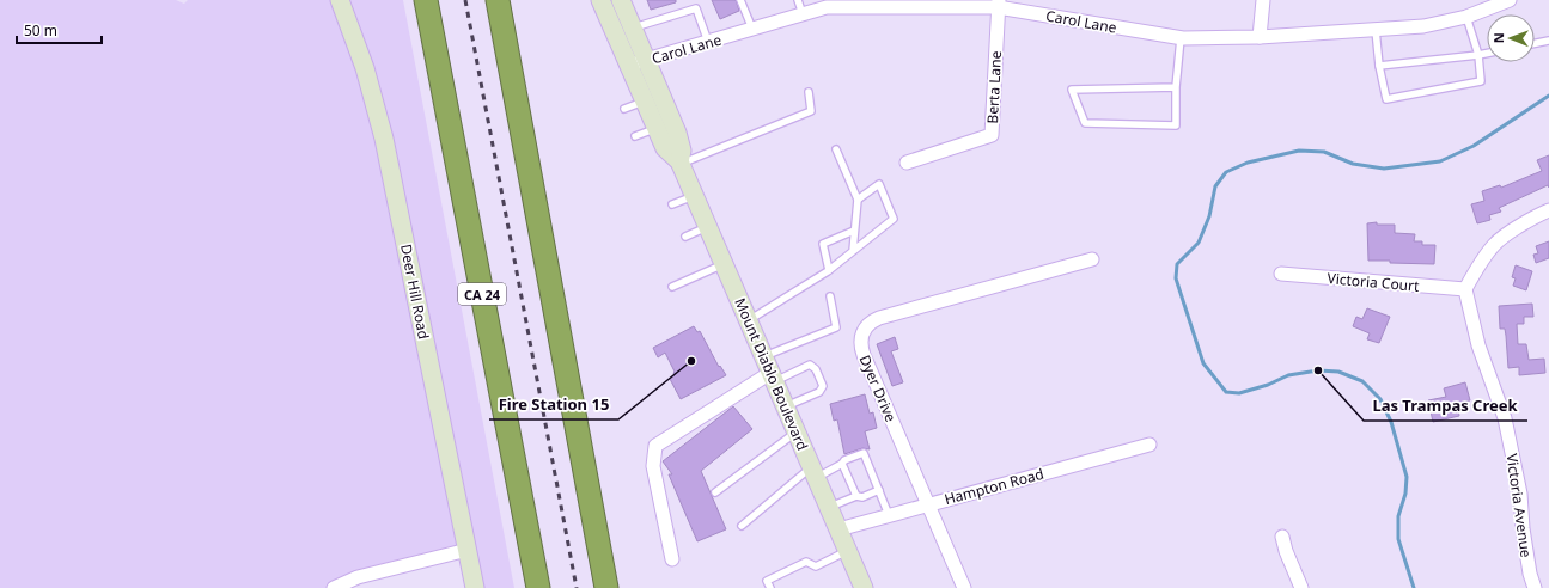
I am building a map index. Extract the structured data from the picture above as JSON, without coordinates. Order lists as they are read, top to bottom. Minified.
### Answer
{"streets":{"highway":["CA 24"],"main road":["Deer Hill Road","Mount Diablo Boulevard"],"street":["Carol Lane","Berta Lane","Victoria Court","Dyer Drive","Hampton Road","Victoria Avenue"]},"crossings":[["Carol Lane","Berta Lane"],["Carol Lane","Mount Diablo Boulevard"],["Victoria Court","Victoria Avenue"],["Mount Diablo Boulevard","Hampton Road"],["Dyer Drive","Hampton Road"]],"places":["Fire Station 15","Las Trampas Creek"],"scale_bar":"50 m","north":"left"}
